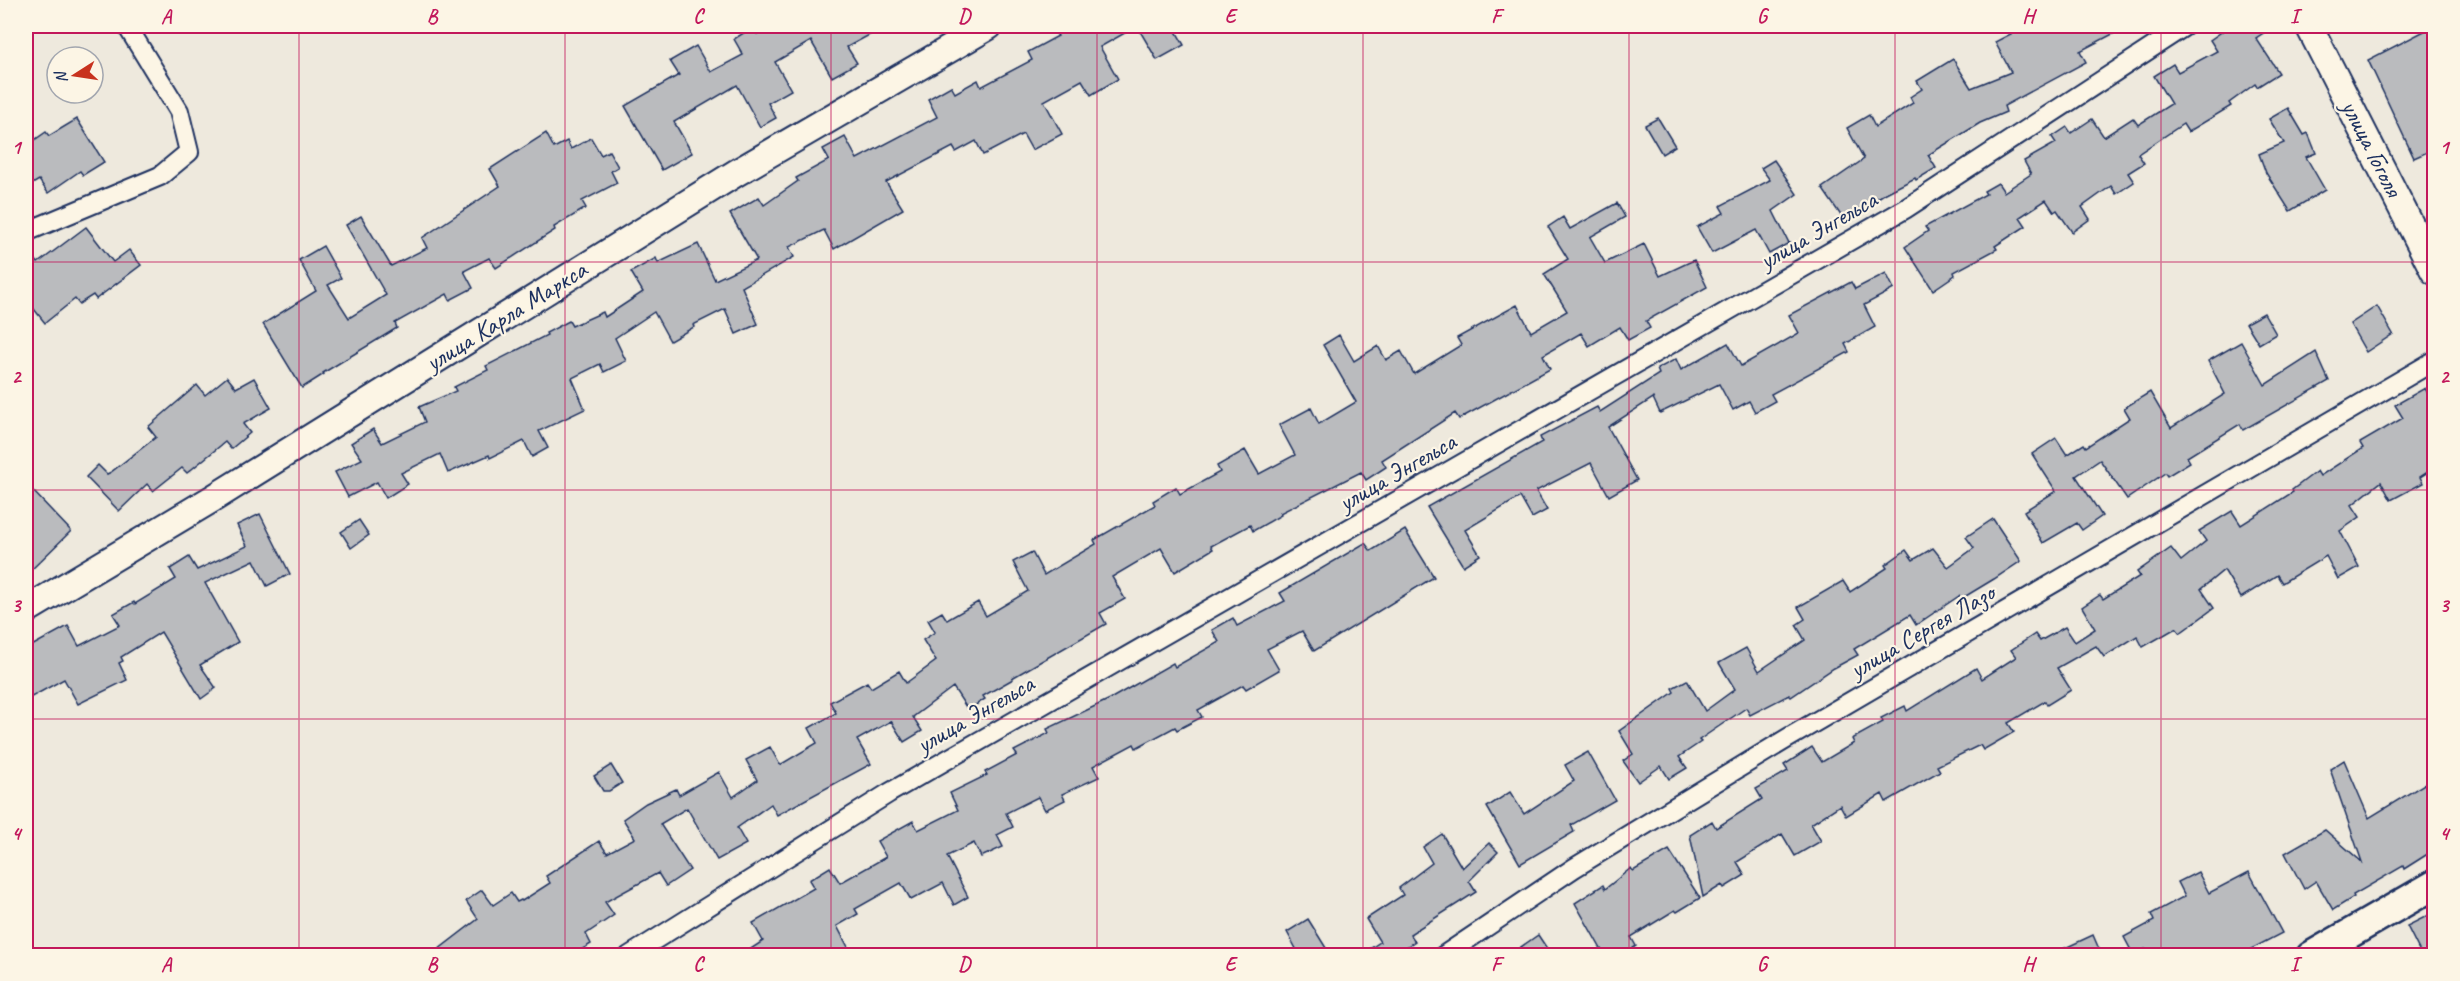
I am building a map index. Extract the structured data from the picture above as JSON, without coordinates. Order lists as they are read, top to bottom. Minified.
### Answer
{"streets":{"street":["улица Гоголя","улица Энгельса","улица Карла Маркса","улица Сергея Лазо"]},"north":"left","grid":{"columns":["A","B","C","D","E","F","G","H","I"],"rows":["1","2","3","4"]}}
